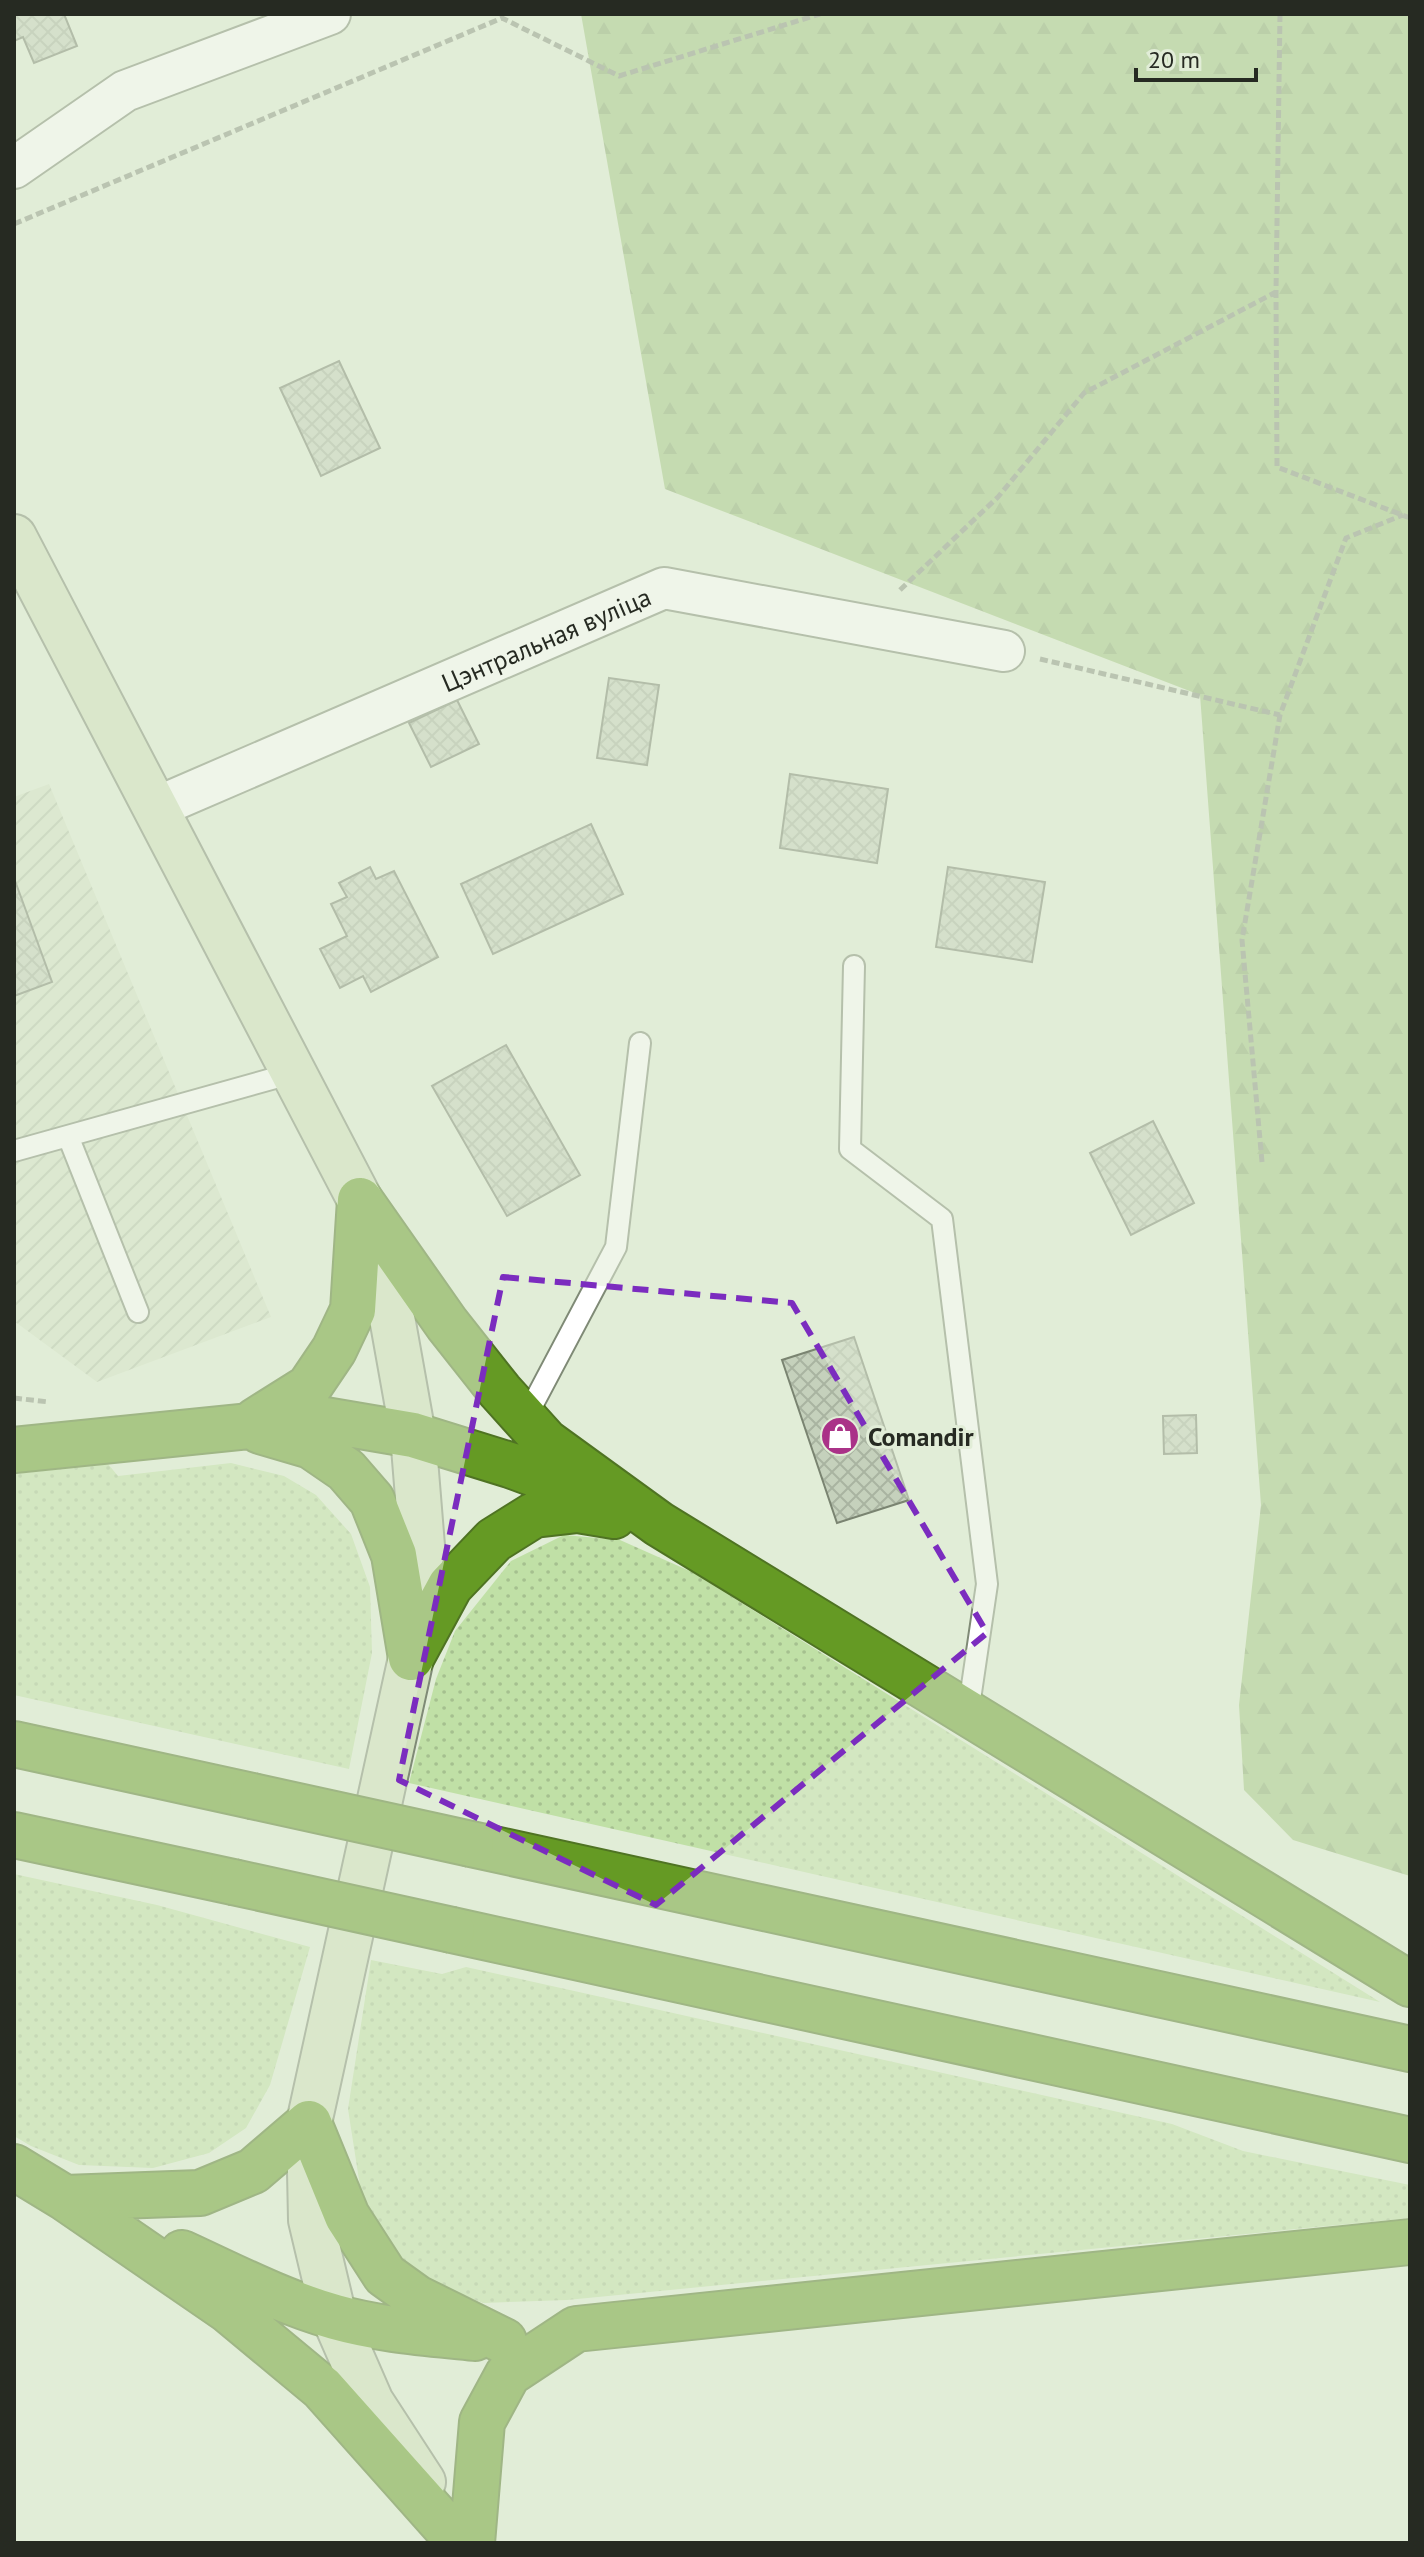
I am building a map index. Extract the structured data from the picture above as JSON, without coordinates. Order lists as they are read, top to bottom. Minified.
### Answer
{"streets":{"street":["Цэнтральная вуліца"]},"places":{"shop":["Comandir"]},"scale_bar":"20 m"}
